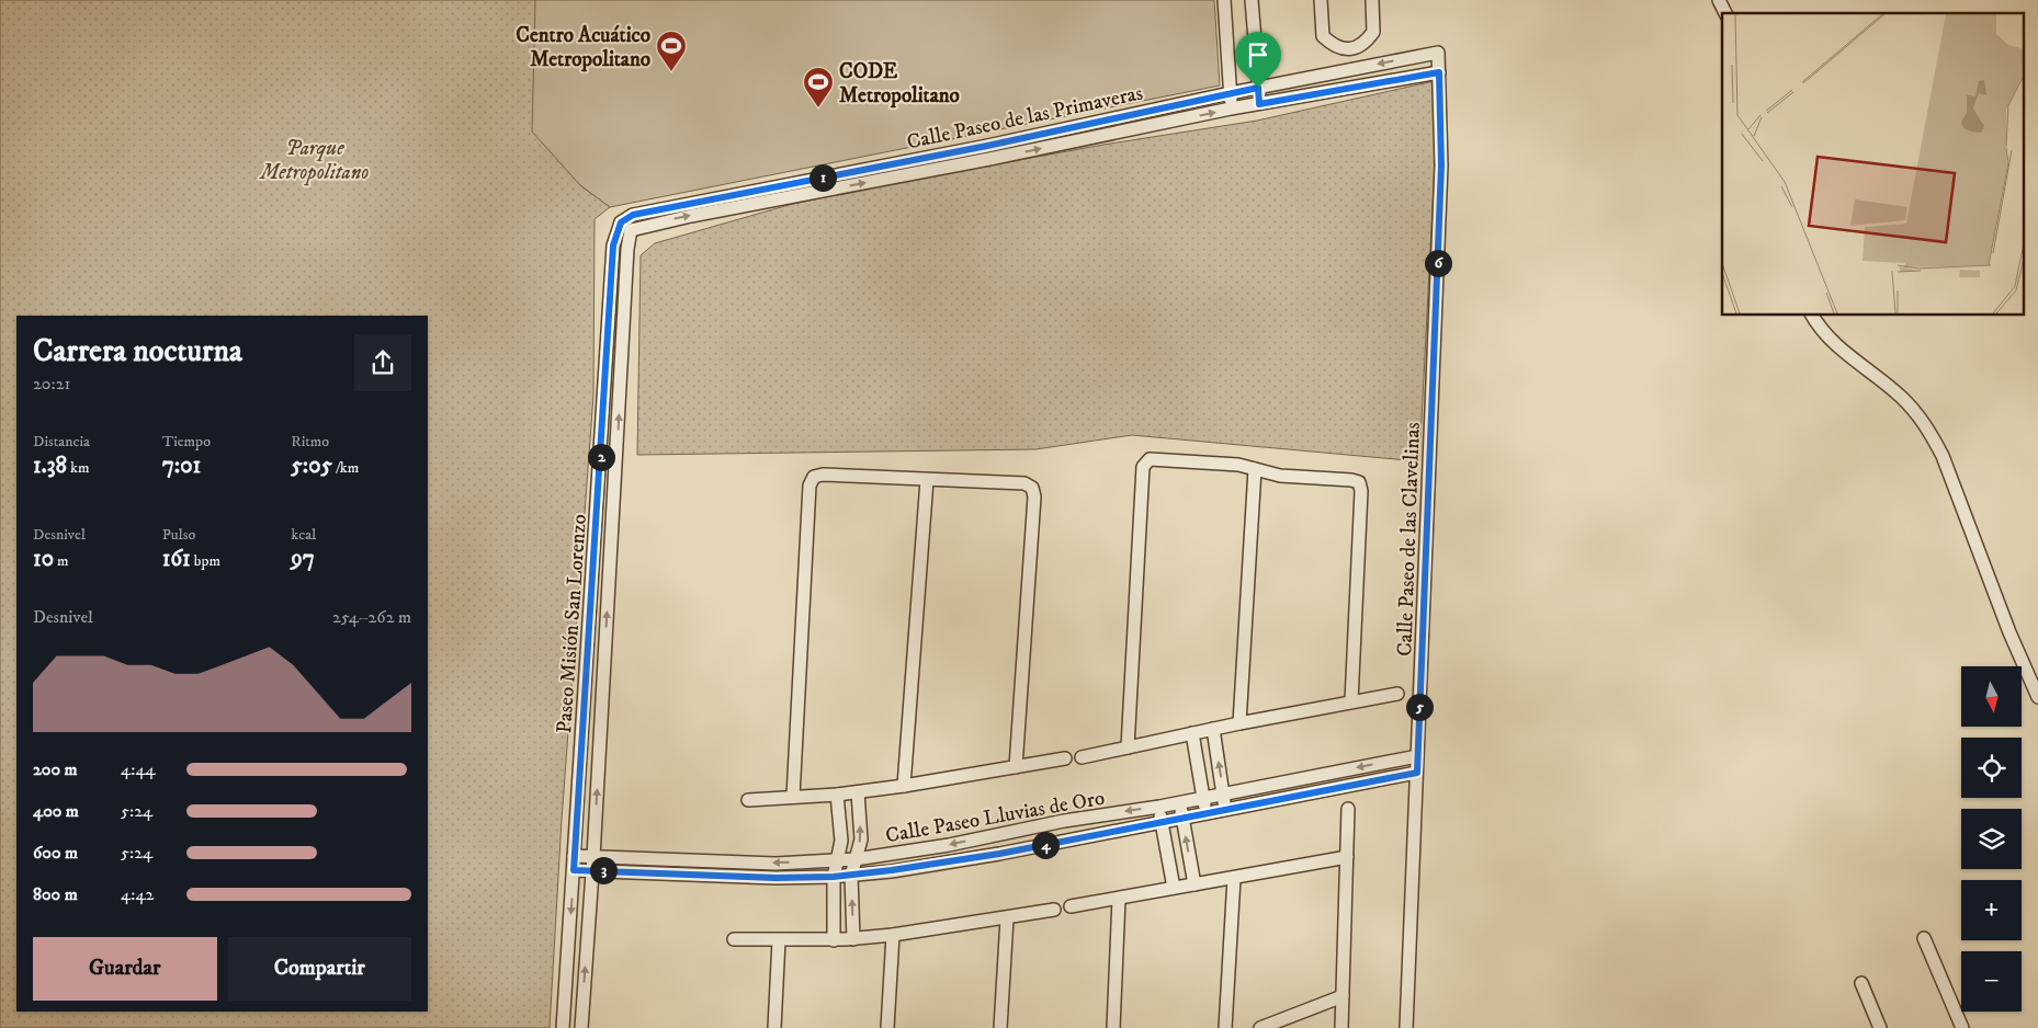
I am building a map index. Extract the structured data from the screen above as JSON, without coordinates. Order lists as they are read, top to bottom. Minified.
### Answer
{"streets":{"street":["Calle Paseo de las Primaveras","Calle Paseo de las Clavelinas","Paseo Misión San Lorenzo","Calle Paseo Lluvias de Oro"]},"crossings":[["Calle Paseo de las Primaveras","Calle Paseo de las Clavelinas"],["Calle Paseo de las Primaveras","Paseo Misión San Lorenzo"],["Calle Paseo de las Clavelinas","Calle Paseo Lluvias de Oro"],["Paseo Misión San Lorenzo","Calle Paseo Lluvias de Oro"]],"parks":["Parque Metropolitano"],"places":{"sports":["Centro Acuático Metropolitano","CODE Metropolitano"]},"north":"bottom","page":{"pins":["1","6","2","5","4","3"],"heading":["Carrera nocturna","20:21"],"stats":[["Distancia","1.38 km"],["Tiempo","7:01"],["Ritmo","5:05 /km"],["Desnivel","10 m"],["Pulso","161 bpm"],["kcal","97"]],"chart":["Desnivel","254–262 m"],"map_buttons":["+","−"],"list":[{"name":"200 m","note":"4:44"},{"name":"400 m","note":"5:24"},{"name":"600 m","note":"5:24"},{"name":"800 m","note":"4:42"}],"buttons":["Guardar","Compartir"]}}
